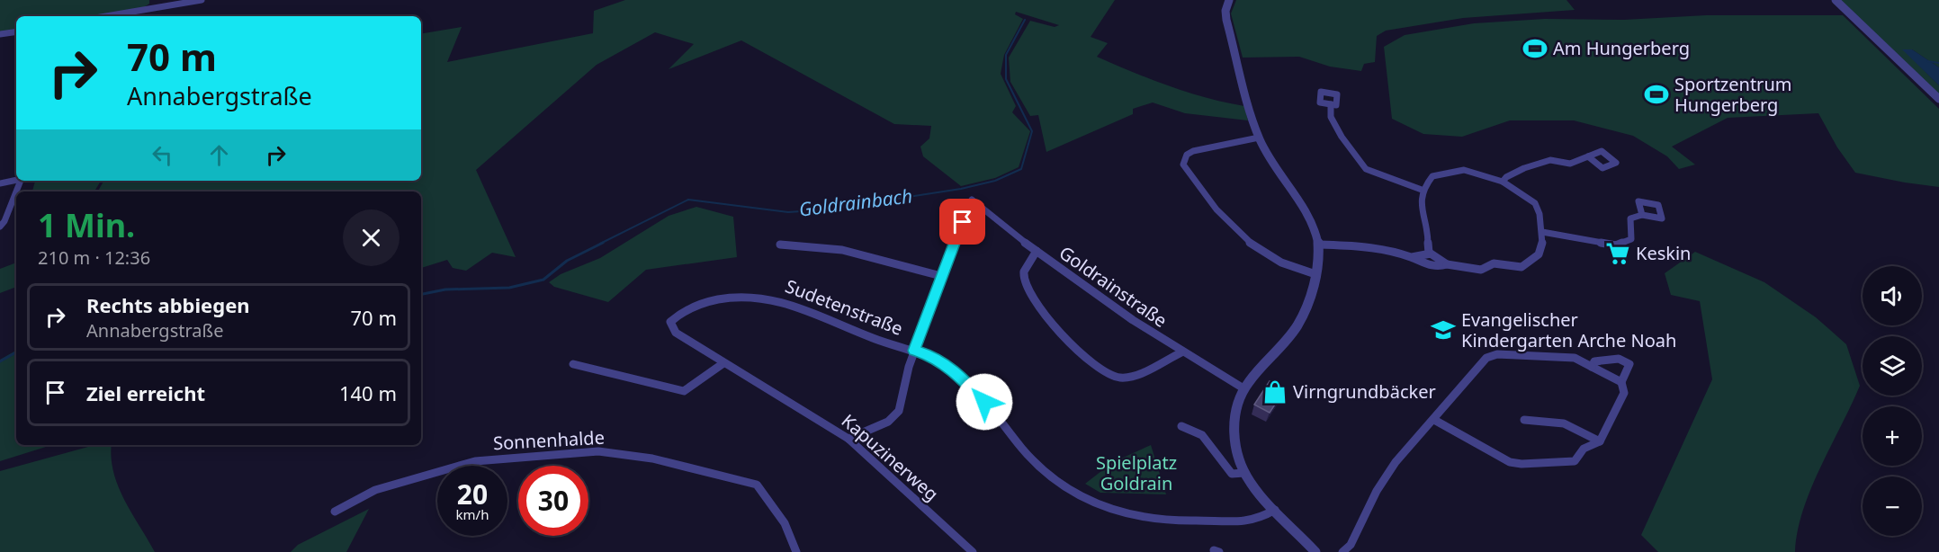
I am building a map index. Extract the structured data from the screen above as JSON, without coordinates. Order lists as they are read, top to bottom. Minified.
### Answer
{"streets":{"street":["Goldrainstraße","Sudetenstraße","Sonnenhalde","Kapuzinerweg"]},"crossings":[["Sudetenstraße","Kapuzinerweg"]],"water":["Goldrainbach"],"parks":["Spielplatz Goldrain"],"places":{"sports":["Am Hungerberg","Sportzentrum Hungerberg"],"supermarket":["Keskin"],"school or university":["Evangelischer Kindergarten Arche Noah"],"shop":["Virngrundbäcker"]},"page":{"turn":["70 m","Annabergstraße"],"heading":["1 Min.","210 m · 12:36"],"map_buttons":["+","−"],"list":[{"name":"Rechts abbiegen","note":"Annabergstraße","value":"70 m"},{"name":"Ziel erreicht","value":"140 m"}],"speed":"20 km/h","limit":"30"}}
